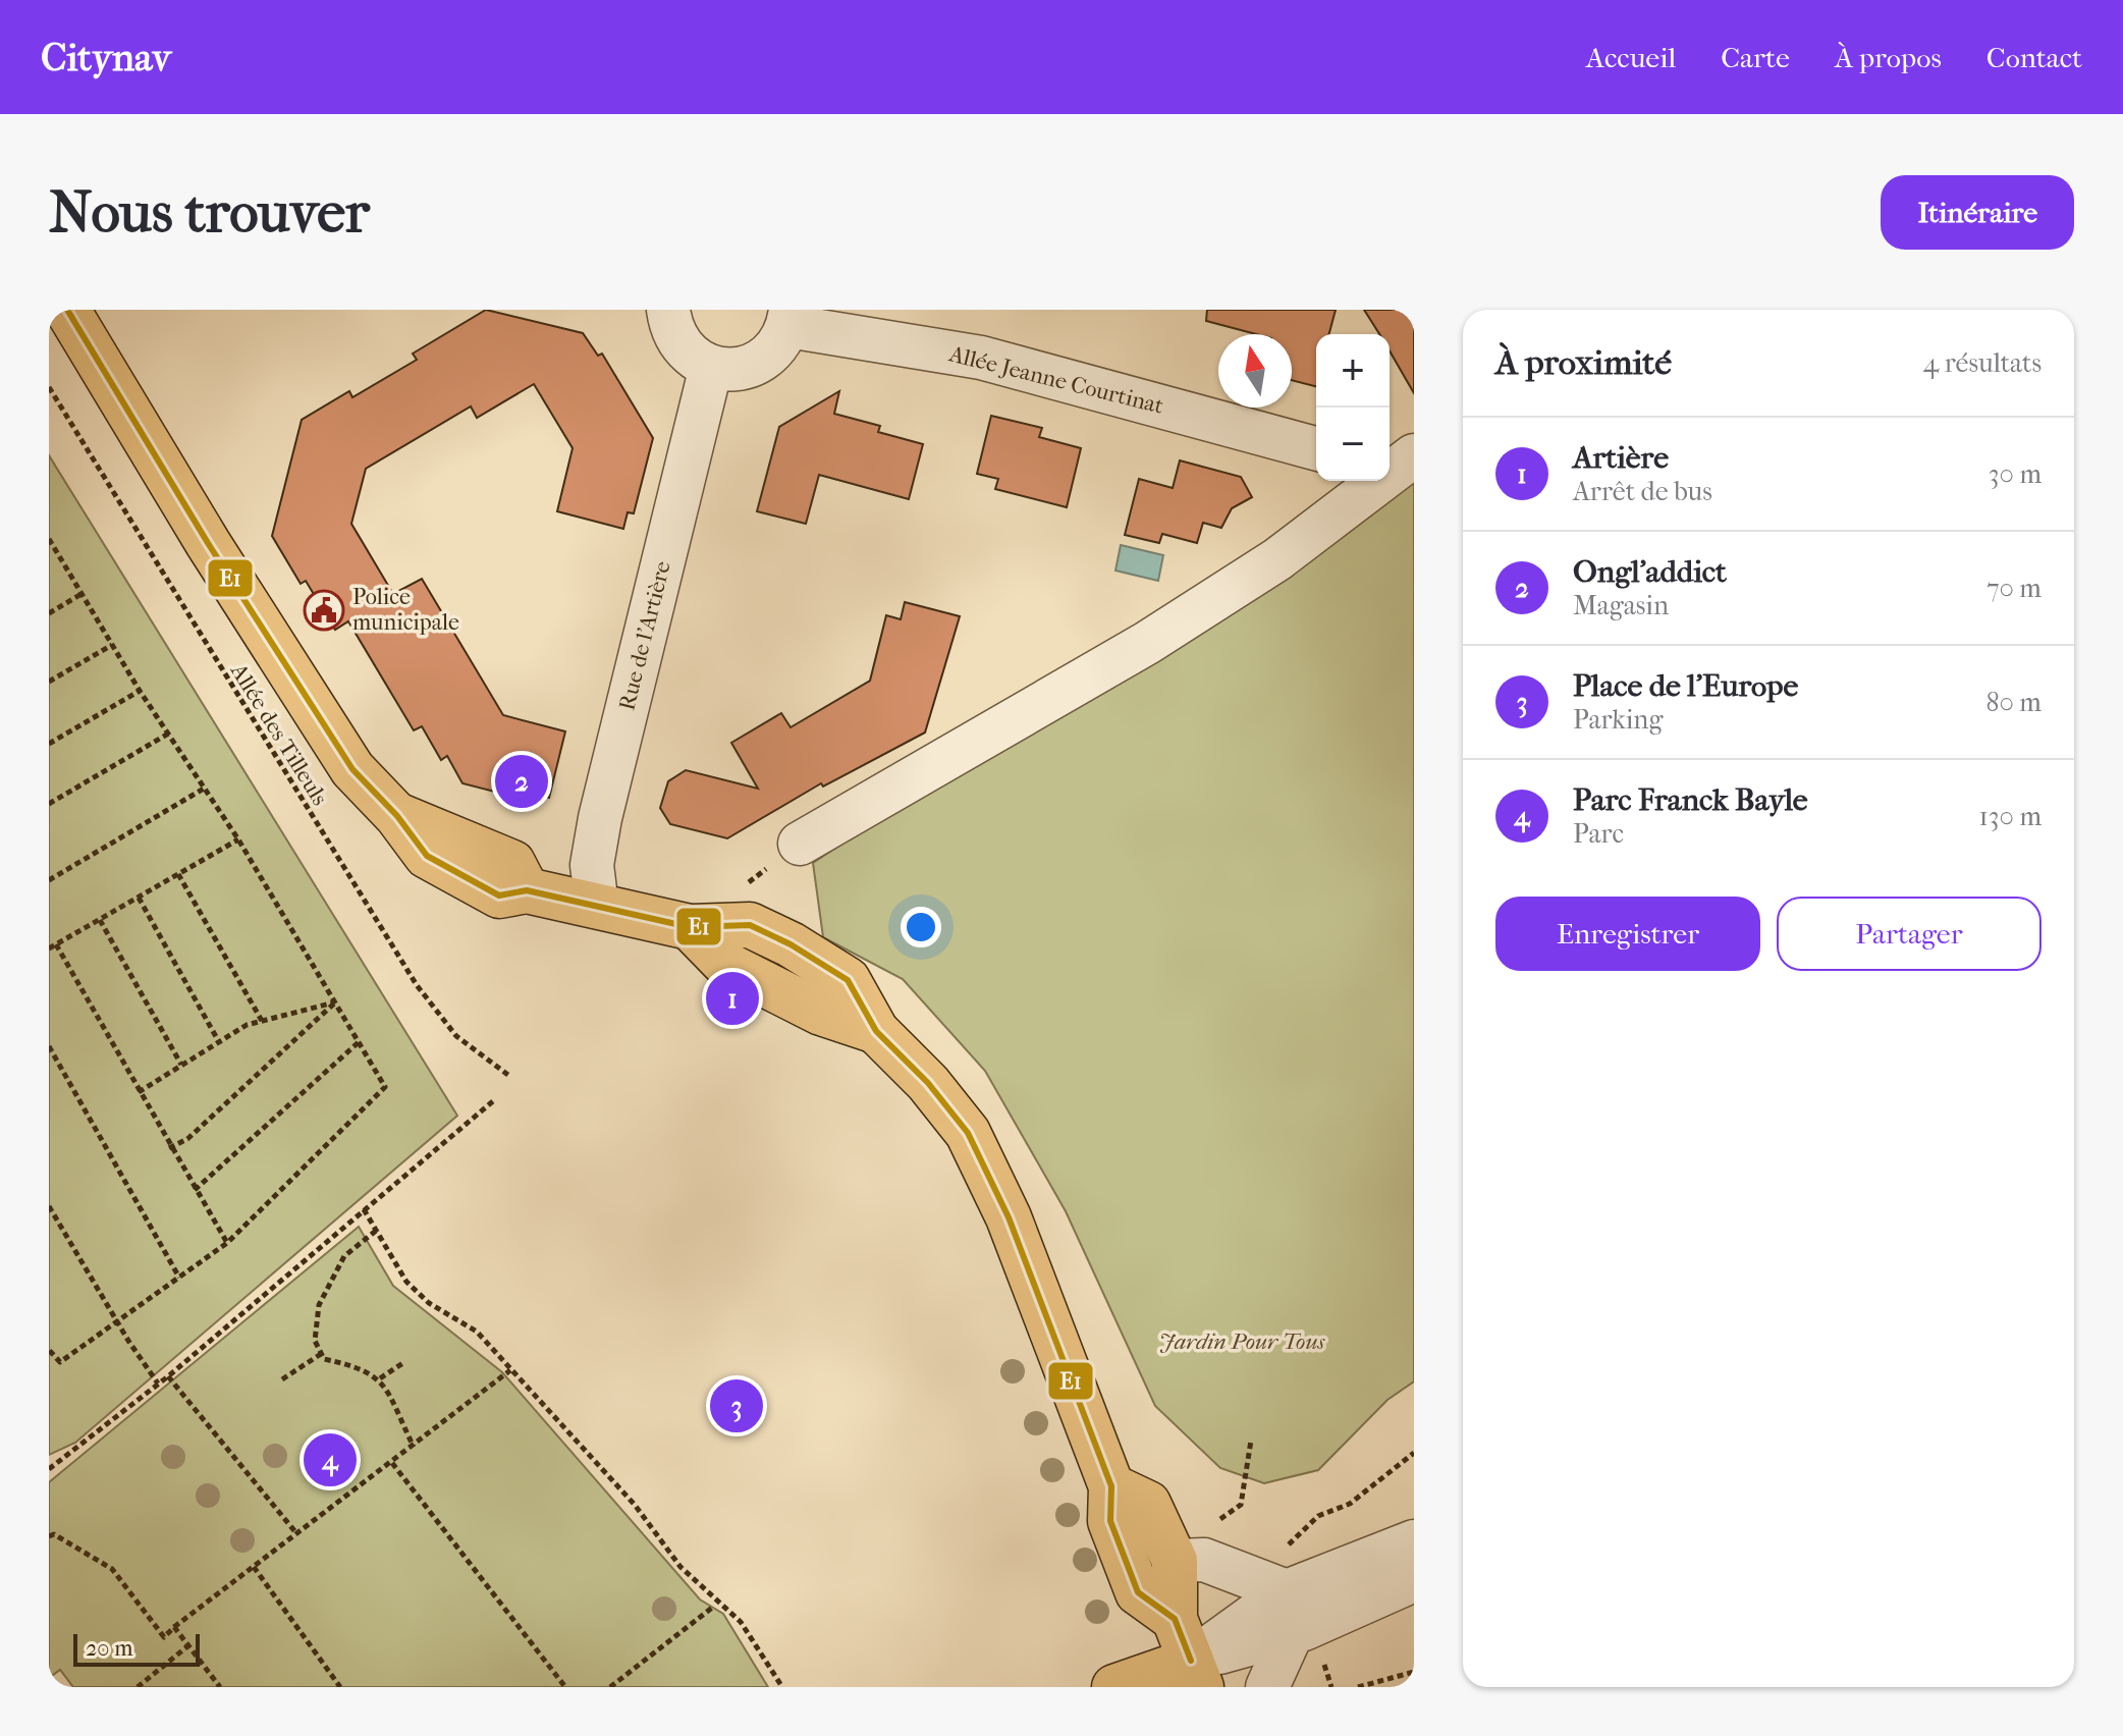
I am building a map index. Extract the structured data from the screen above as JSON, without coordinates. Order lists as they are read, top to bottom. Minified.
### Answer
{"streets":{"street":["Allée Jeanne Courtinat","Rue de l'Artière"],"path":["Allée des Tilleuls"]},"parks":["Jardin Pour Tous"],"places":{"public building":["Police municipale"]},"lines":["transit line E1"],"scale_bar":"20 m","north":"top","page":{"header":"Citynav","nav":["Accueil","Carte","À propos","Contact"],"buttons":["Itinéraire",["Enregistrer","Partager"]],"title":"Nous trouver","heading":["À proximité","4 résultats"],"map_buttons":["+","−"],"list":[{"mark":"1","name":"Artière","note":"Arrêt de bus","value":"30 m"},{"mark":"2","name":"Ongl'addict","note":"Magasin","value":"70 m"},{"mark":"3","name":"Place de l'Europe","note":"Parking","value":"80 m"},{"mark":"4","name":"Parc Franck Bayle","note":"Parc","value":"130 m"}],"pins":["2","1","3","4"],"scale":"20 m"}}
